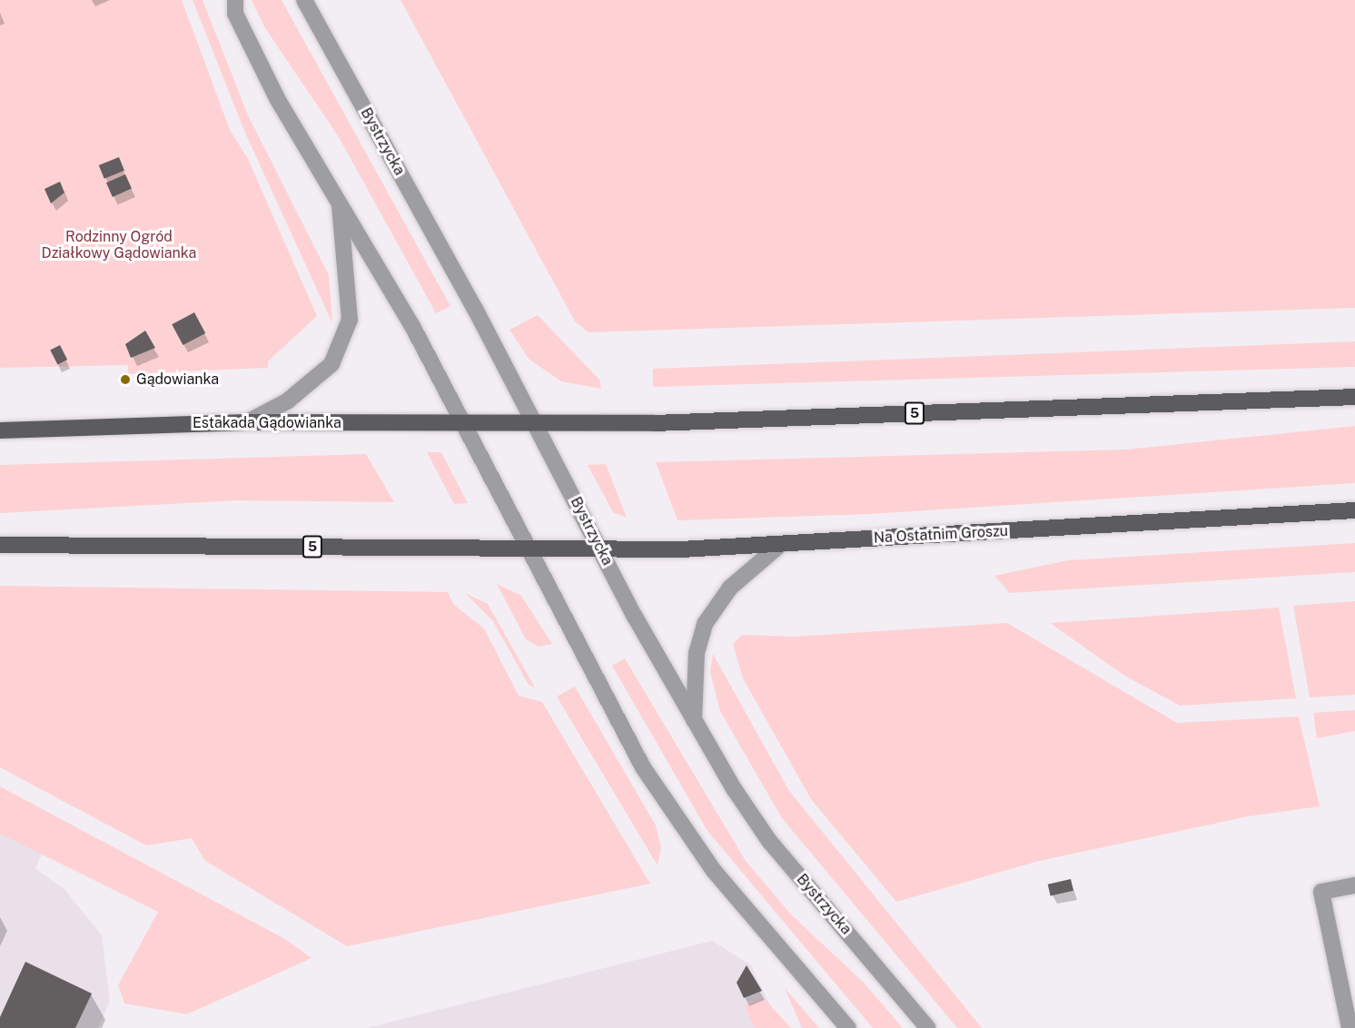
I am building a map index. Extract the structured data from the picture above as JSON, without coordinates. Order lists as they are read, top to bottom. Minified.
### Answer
{"streets":{"main road":["5","Estakada Gądowianka","Na Ostatnim Groszu"],"street":["Bystrzycka"]},"crossings":[["Bystrzycka","5"],["Bystrzycka","Estakada Gądowianka"],["Bystrzycka","Na Ostatnim Groszu"],["5","Estakada Gądowianka"],["5","Na Ostatnim Groszu"]],"parks":["Rodzinny Ogród Działkowy Gądowianka"],"places":["Gądowianka"]}
